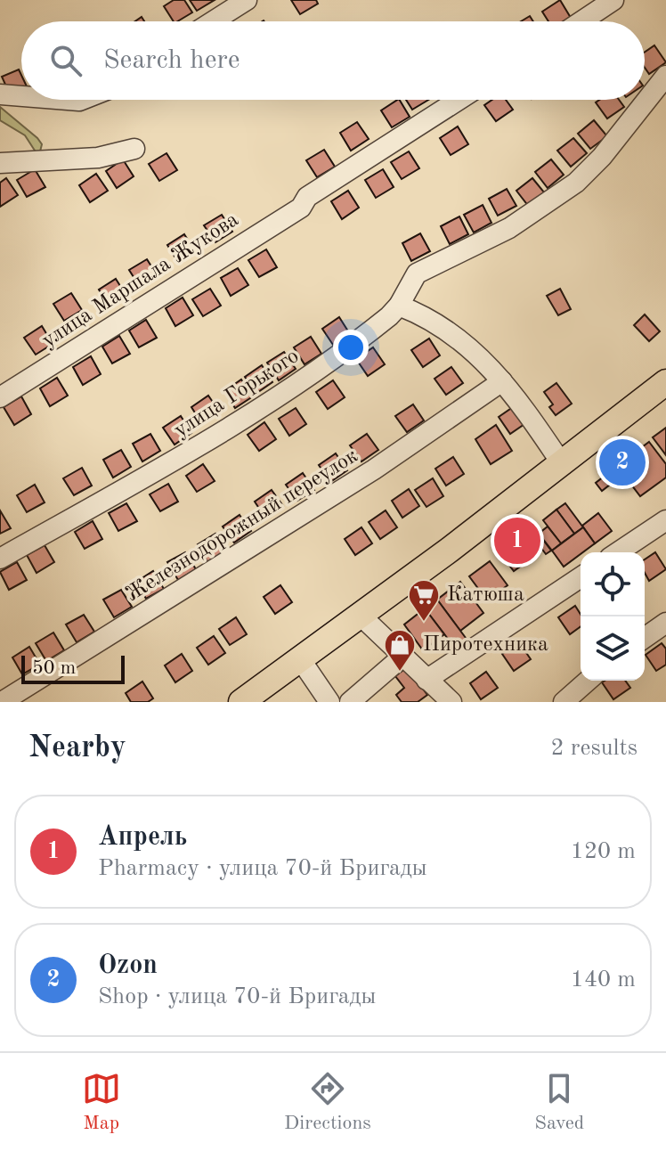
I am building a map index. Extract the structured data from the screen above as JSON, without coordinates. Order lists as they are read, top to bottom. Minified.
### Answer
{"streets":{"street":["улица Маршала Жукова","улица Горького","Железнодорожный переулок"]},"places":{"supermarket":["Катюша"],"shop":["Пиротехника"]},"scale_bar":"50 m","page":{"search":"Search here","pins":["2","1"],"scale":"50 m","heading":["Nearby","2 results"],"list":[{"mark":"1","name":"Апрель","note":"Pharmacy · улица 70-й Бригады","value":"120 m"},{"mark":"2","name":"Ozon","note":"Shop · улица 70-й Бригады","value":"140 m"}],"nav":["Map","Directions","Saved"]}}
